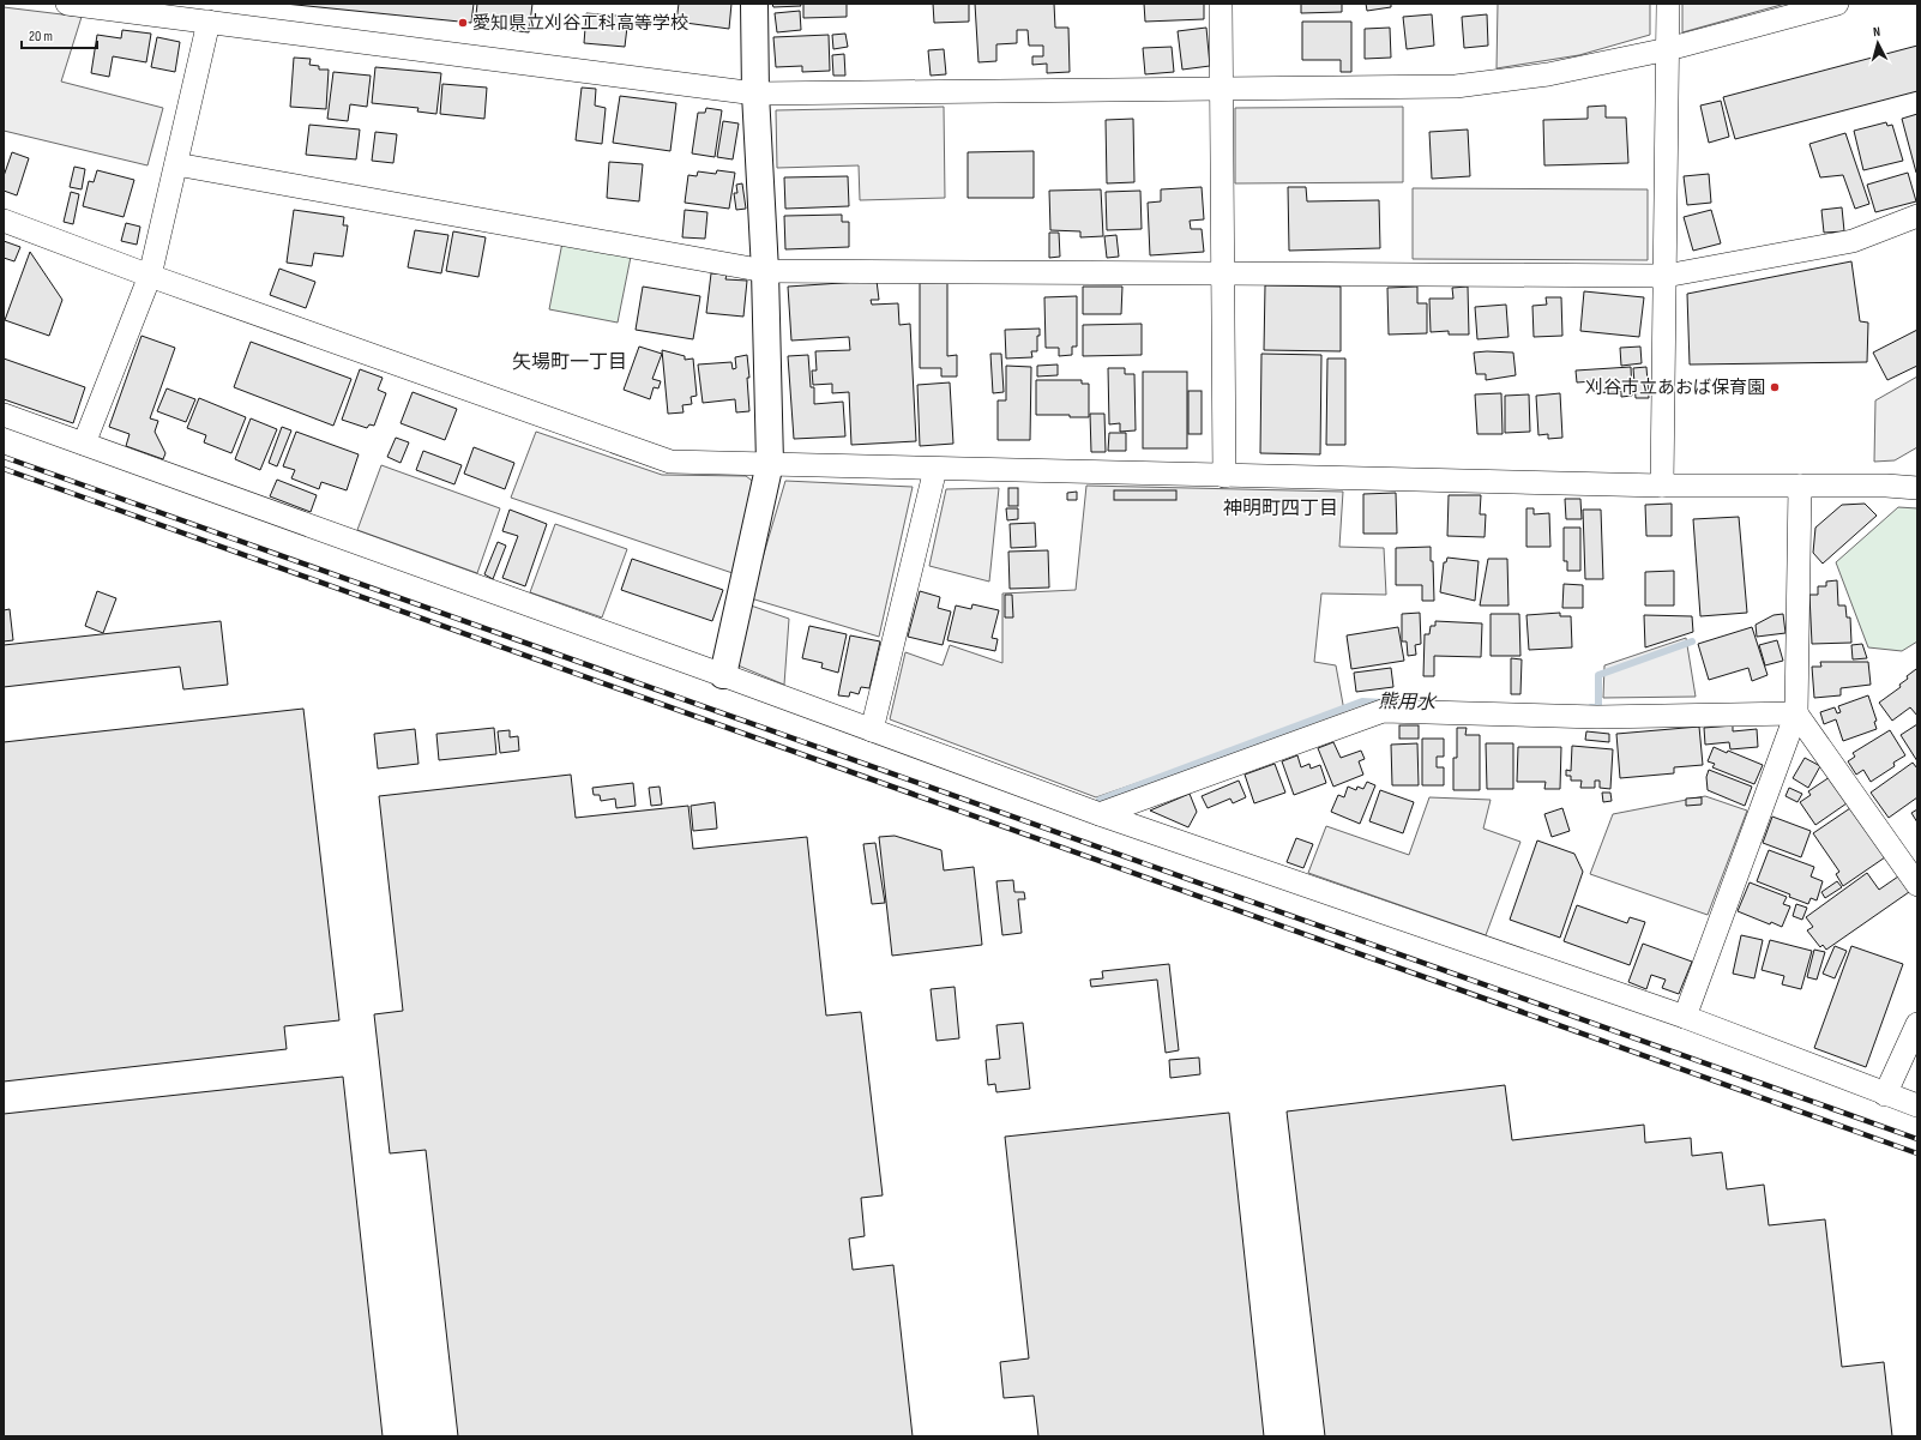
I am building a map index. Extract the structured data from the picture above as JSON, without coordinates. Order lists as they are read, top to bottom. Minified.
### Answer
{"districts":["矢場町一丁目","神明町四丁目"],"water":["熊用水"],"places":["愛知県立刈谷工科高等学校","刈谷市立あおば保育園"],"scale_bar":"20 m","north":"top"}
